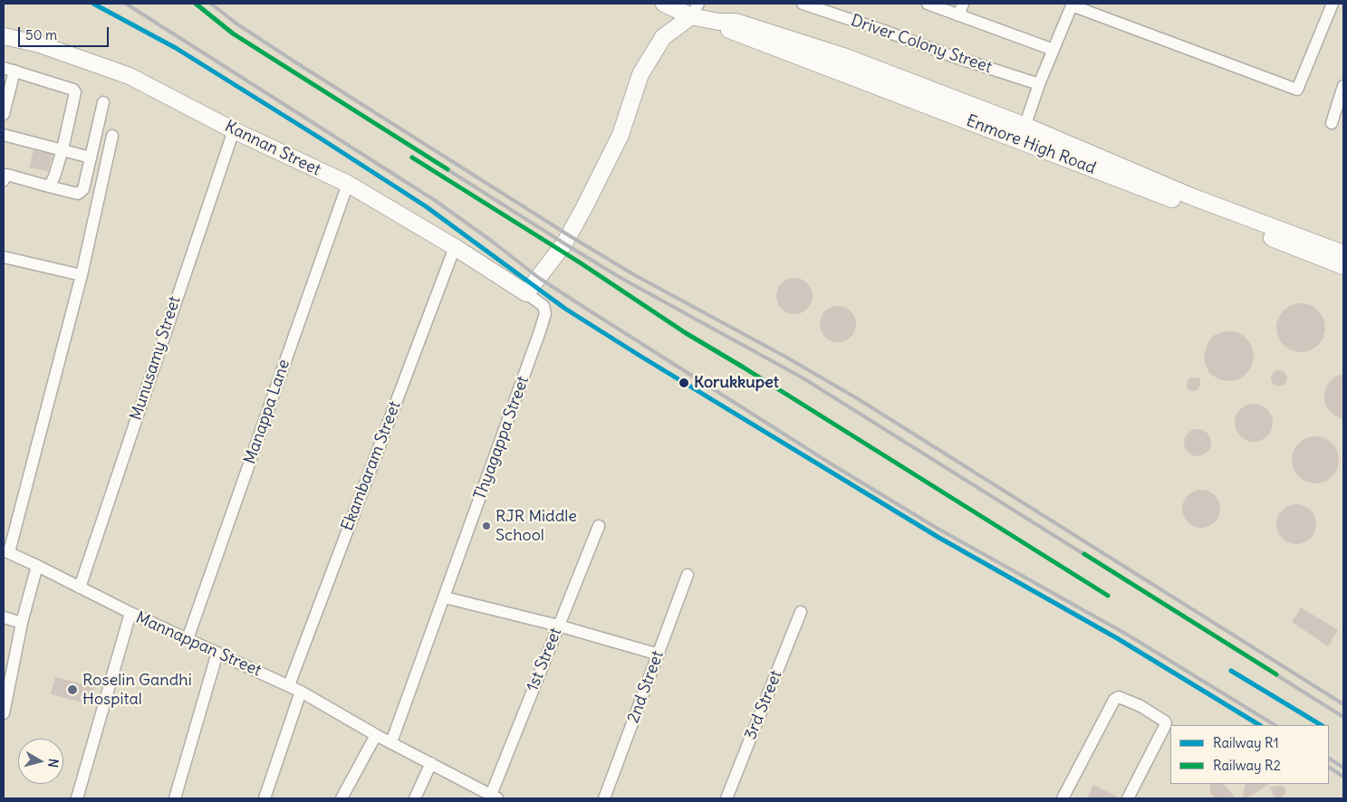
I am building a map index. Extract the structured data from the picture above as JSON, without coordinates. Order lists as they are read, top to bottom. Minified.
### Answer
{"streets":{"main road":["Enmore High Road","Kannan Street"],"street":["Driver Colony Street","Munusamy Street","Manappa Lane","Thyagappa Street","Ekambaram Street","Mannappan Street","1st Street","2nd Street","3rd Street"]},"crossings":[["Kannan Street","Munusamy Street"],["Kannan Street","Manappa Lane"],["Kannan Street","Thyagappa Street"],["Kannan Street","Ekambaram Street"],["Munusamy Street","Mannappan Street"],["Manappa Lane","Mannappan Street"],["Thyagappa Street","Mannappan Street"],["Ekambaram Street","Mannappan Street"],["Mannappan Street","1st Street"]],"places":["Korukkupet","RJR Middle School","Roselin Gandhi Hospital"],"lines":["rail line R1","rail line R2"],"legend":["Railway R1","Railway R2"],"scale_bar":"50 m","north":"right"}
